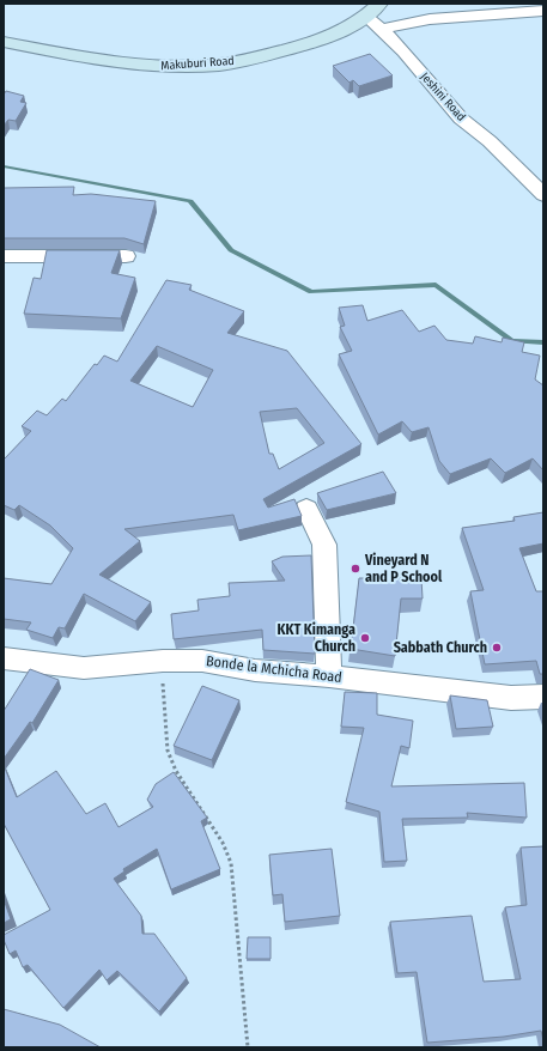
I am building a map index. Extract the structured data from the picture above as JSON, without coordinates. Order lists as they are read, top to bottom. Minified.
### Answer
{"streets":{"street":["Makuburi Road","Jeshini Road","Bonde la Mchicha Road"]},"crossings":[["Makuburi Road","Jeshini Road"]],"places":["Vineyard N and P School","KKT Kimanga Church","Sabbath Church"]}
